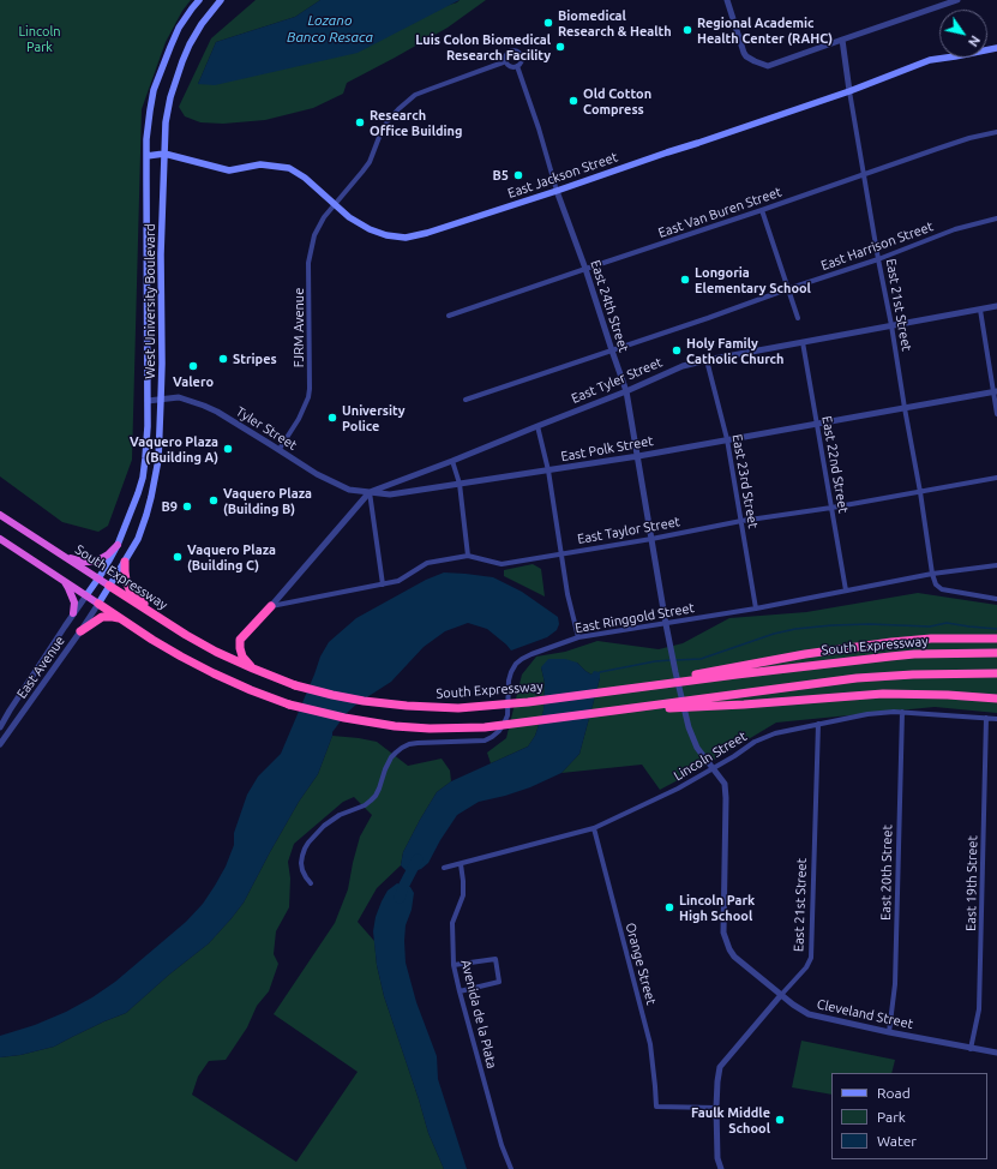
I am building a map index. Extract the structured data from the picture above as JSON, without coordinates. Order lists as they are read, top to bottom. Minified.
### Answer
{"streets":{"highway":["South Expressway"],"main road":["East Jackson Street","West University Boulevard"],"street":["East Van Buren Street","East Harrison Street","East 21st Street","East 24th Street","FJRM Avenue","East Tyler Street","Tyler Street","East Polk Street","East 22nd Street","East 23rd Street","East Taylor Street","East Ringgold Street","East Avenue","Lincoln Street","East 20th Street","East 19th Street","Orange Street","Avenida de la Plata","Cleveland Street"]},"crossings":[["East Jackson Street","West University Boulevard"],["East Jackson Street","East 21st Street"],["East Jackson Street","East 24th Street"],["East Jackson Street","FJRM Avenue"],["East Van Buren Street","East 21st Street"],["East Van Buren Street","East 24th Street"],["East Harrison Street","East 21st Street"],["East Harrison Street","East 24th Street"],["West University Boulevard","Tyler Street"],["West University Boulevard","South Expressway"],["West University Boulevard","East Avenue"],["East 21st Street","East Tyler Street"],["East 21st Street","East Polk Street"],["East 21st Street","East Taylor Street"],["East 21st Street","East Ringgold Street"],["East 21st Street","Lincoln Street"],["East 21st Street","Orange Street"],["East 21st Street","Cleveland Street"],["East 24th Street","FJRM Avenue"],["East 24th Street","East Tyler Street"],["East 24th Street","East Polk Street"],["East 24th Street","East Taylor Street"],["East 24th Street","East Ringgold Street"],["East 24th Street","Lincoln Street"],["East 24th Street","Cleveland Street"],["FJRM Avenue","Tyler Street"],["East Tyler Street","Tyler Street"],["East Tyler Street","East Polk Street"],["East Tyler Street","East 22nd Street"],["East Tyler Street","East 23rd Street"],["Tyler Street","East Polk Street"],["East Polk Street","East 22nd Street"],["East Polk Street","East 23rd Street"],["East 22nd Street","East Taylor Street"],["East 22nd Street","East Ringgold Street"],["East 23rd Street","East Taylor Street"],["East 23rd Street","East Ringgold Street"],["Lincoln Street","East 20th Street"],["Lincoln Street","East 19th Street"],["Lincoln Street","Orange Street"],["Lincoln Street","Avenida de la Plata"],["Lincoln Street","Cleveland Street"],["East 20th Street","Cleveland Street"],["East 19th Street","Cleveland Street"]],"water":["Lozano Banco Resaca"],"parks":["Lincoln Park"],"places":["Biomedical Research & Health","Regional Academic Health Center (RAHC)","Luis Colon Biomedical Research Facility","Old Cotton Compress","Research Office Building","B5","Longoria Elementary School","Holy Family Catholic Church","Stripes","Valero","University Police","Vaquero Plaza (Building A)","Vaquero Plaza (Building B)","B9","Vaquero Plaza (Building C)","Lincoln Park High School","Faulk Middle School"],"legend":["Road","Park","Water"],"north":"bottom right"}
